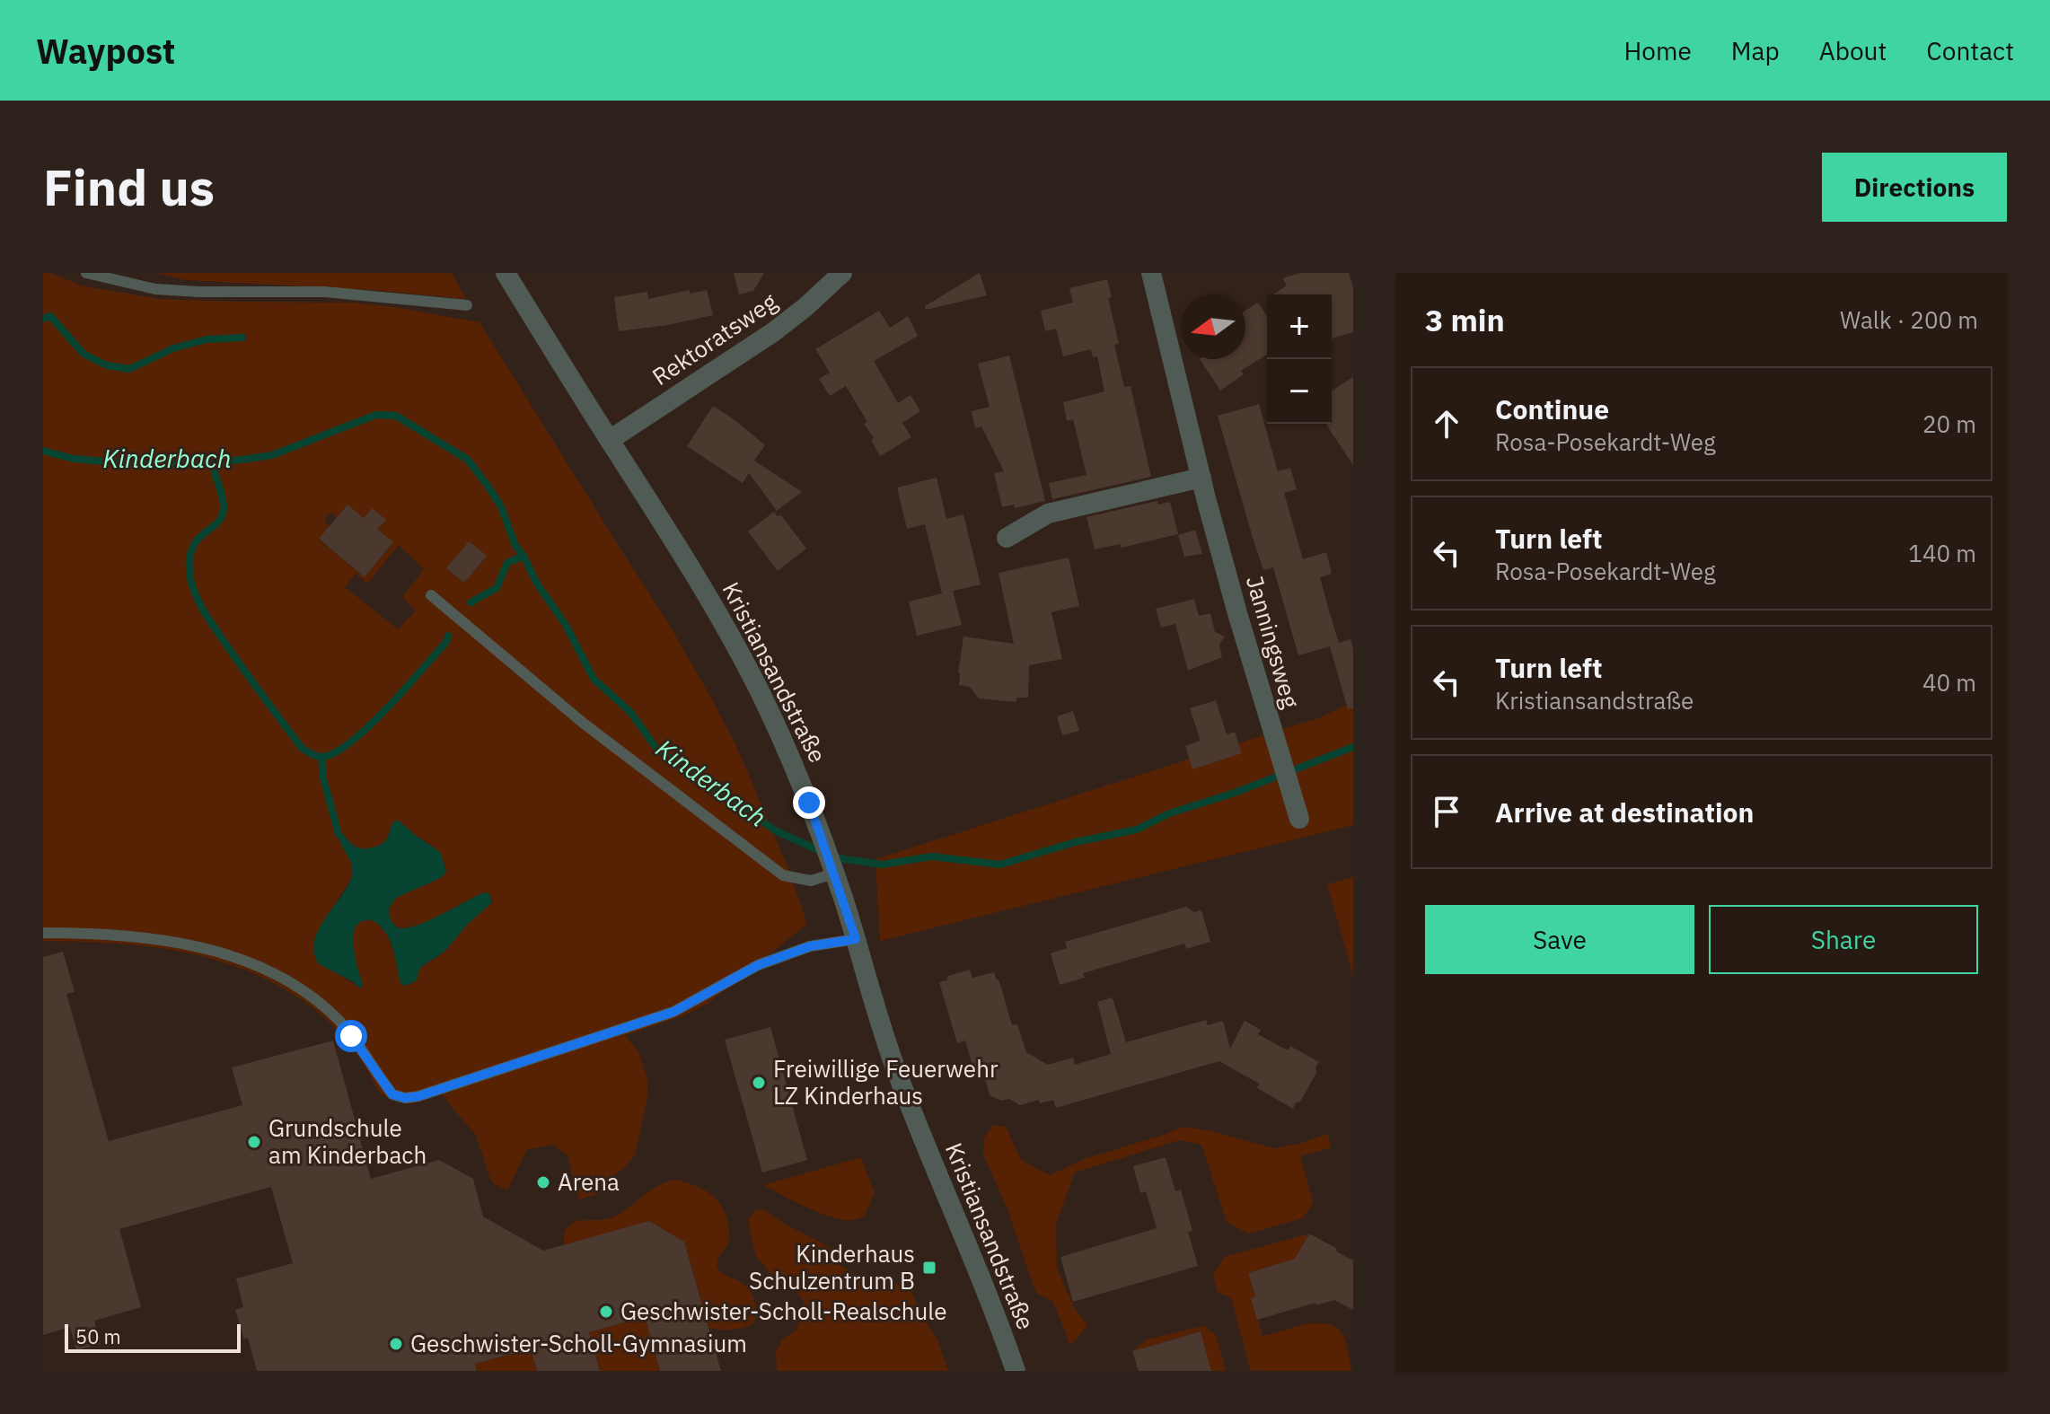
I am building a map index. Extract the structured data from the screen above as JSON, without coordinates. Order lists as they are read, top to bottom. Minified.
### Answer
{"streets":{"street":["Rektoratsweg","Janningsweg","Kristiansandstraße"]},"crossings":[["Rektoratsweg","Kristiansandstraße"]],"water":["Kinderbach"],"places":{"other":["Freiwillige Feuerwehr LZ Kinderhaus","Grundschule am Kinderbach","Arena","Geschwister-Scholl-Realschule","Geschwister-Scholl-Gymnasium"],"transit":["Kinderhaus Schulzentrum B"]},"scale_bar":"50 m","north":"left","page":{"header":"Waypost","nav":["Home","Map","About","Contact"],"buttons":["Directions",["Save","Share"]],"title":"Find us","heading":["3 min","Walk · 200 m"],"map_buttons":["+","−"],"list":[["Continue","Rosa-Posekardt-Weg","20 m"],["Turn left","Rosa-Posekardt-Weg","140 m"],["Turn left","Kristiansandstraße","40 m"],"Arrive at destination"],"scale":"50 m"}}
